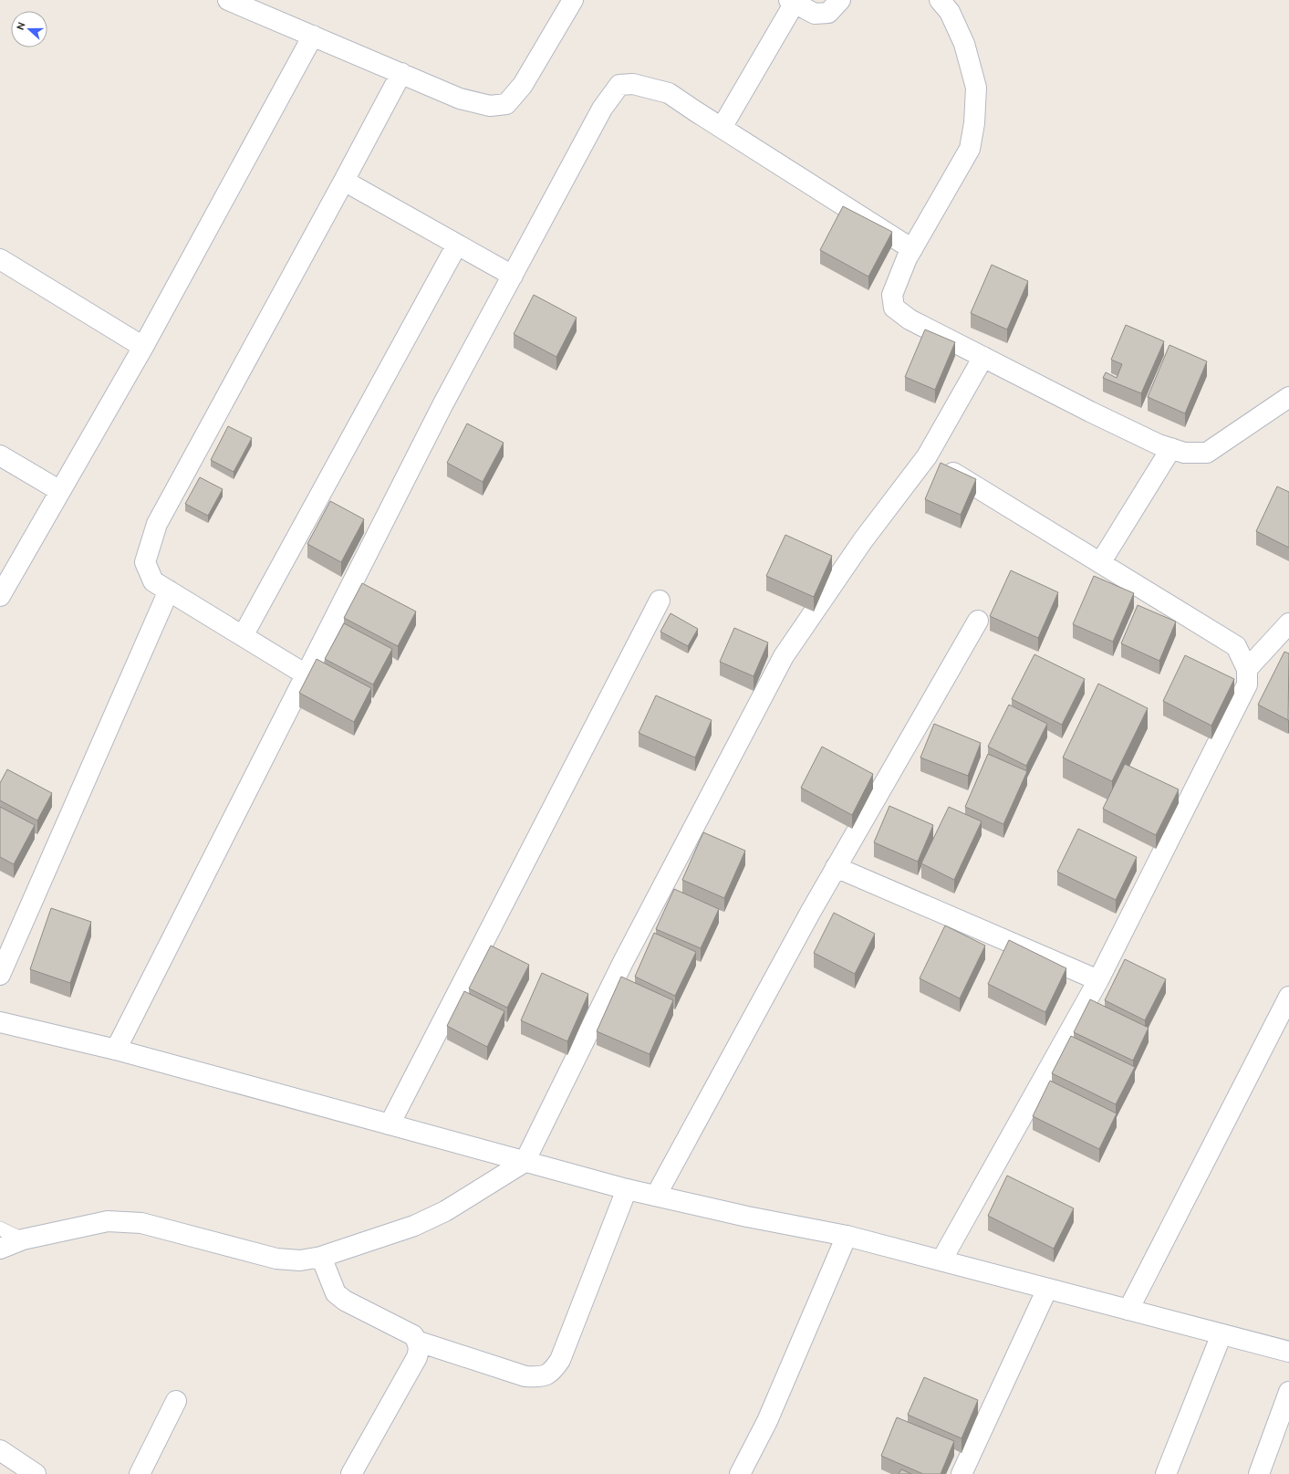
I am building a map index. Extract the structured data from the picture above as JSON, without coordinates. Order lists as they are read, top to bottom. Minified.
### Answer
{"north":"left"}
